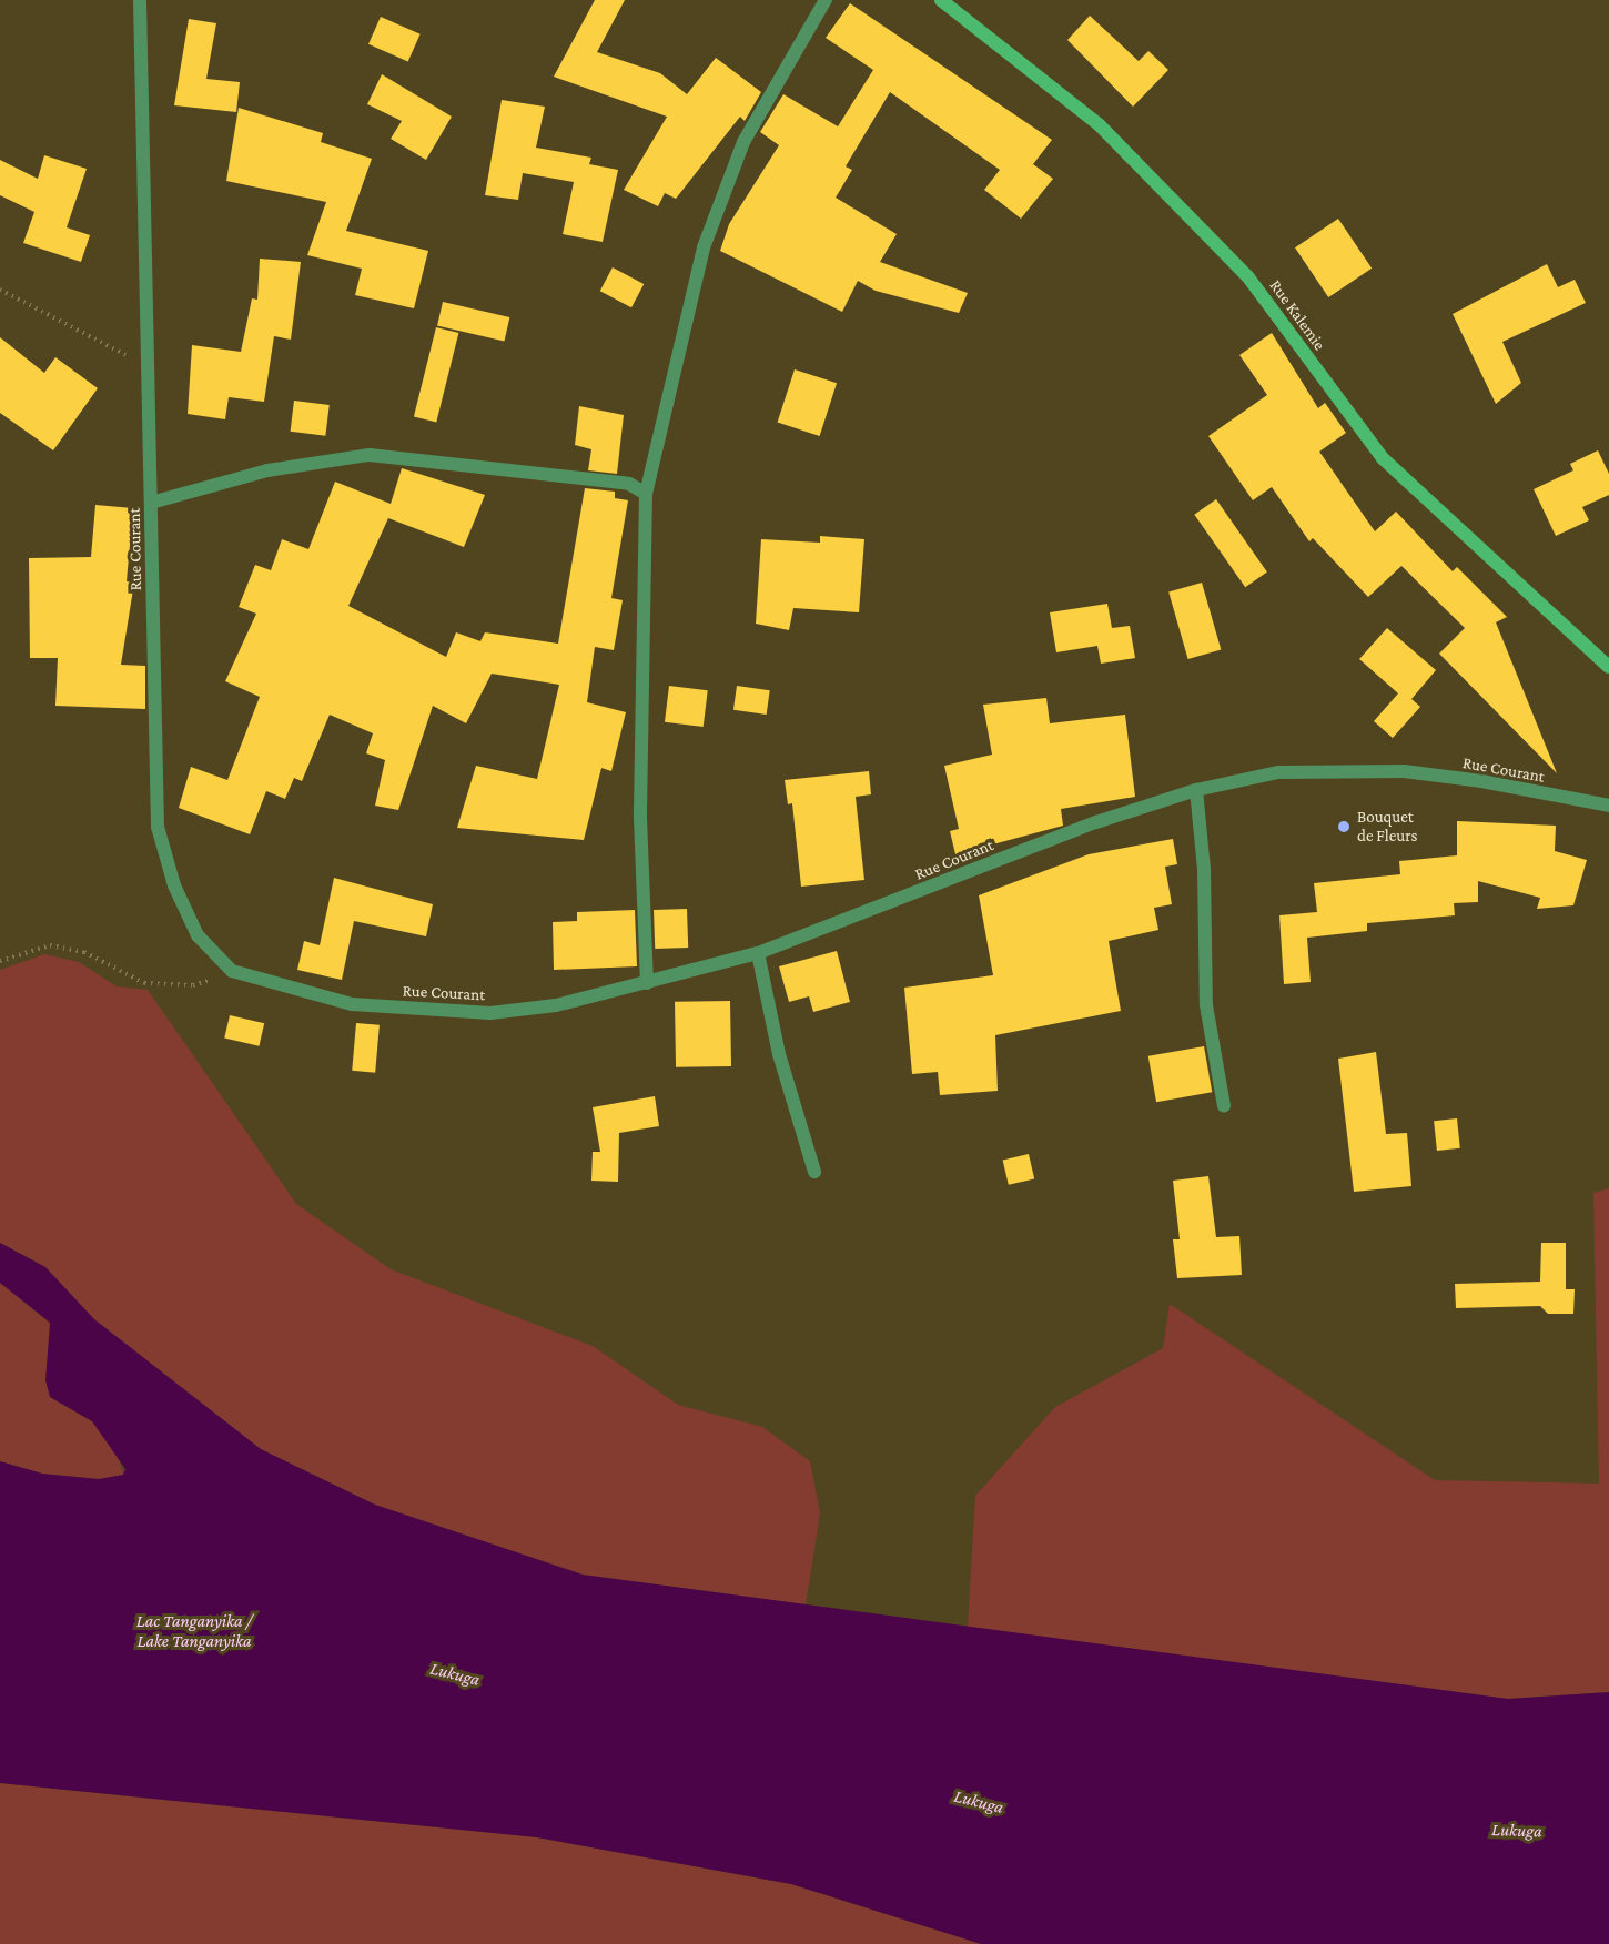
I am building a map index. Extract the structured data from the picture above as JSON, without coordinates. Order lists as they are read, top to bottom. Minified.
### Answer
{"streets":{"street":["Rue Kalemie","Rue Courant"]},"water":["Lac Tanganyika / Lake Tanganyika","Lukuga"],"places":["Bouquet de Fleurs"]}
